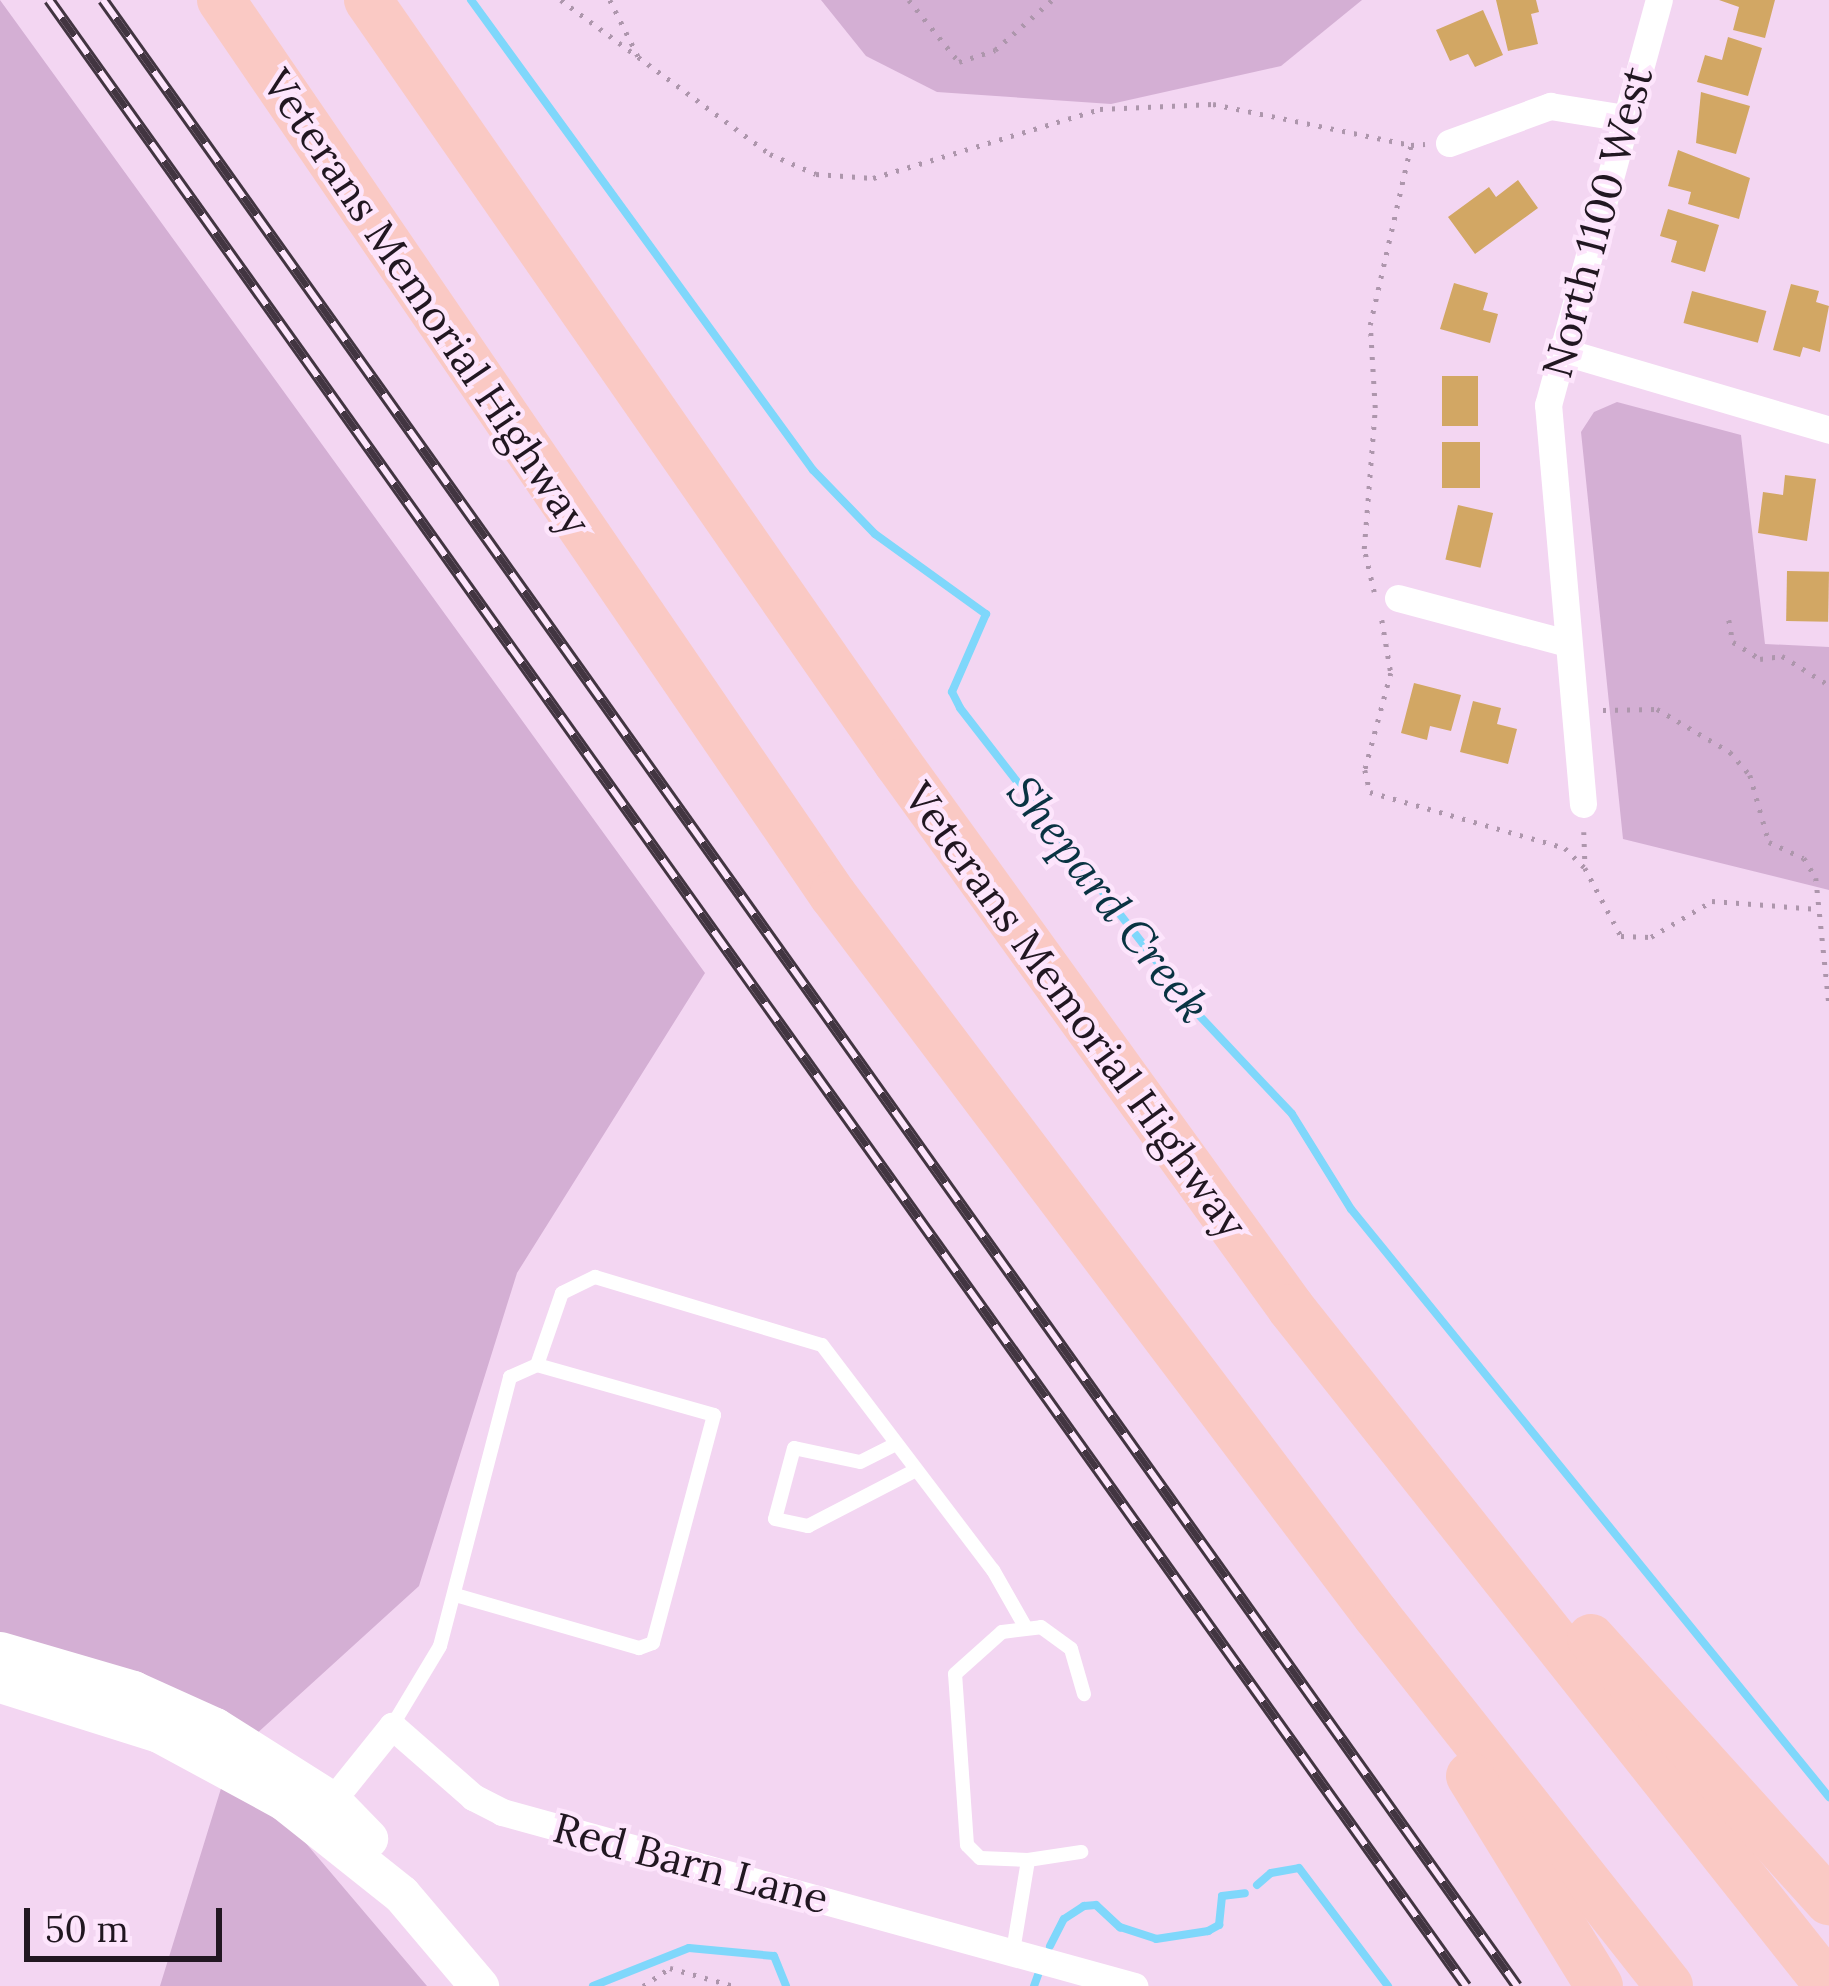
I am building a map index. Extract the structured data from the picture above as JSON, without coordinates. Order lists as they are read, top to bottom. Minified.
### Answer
{"streets":{"highway":["Veterans Memorial Highway"],"street":["North 1100 West","Red Barn Lane"]},"water":["Shepard Creek"],"scale_bar":"50 m"}
